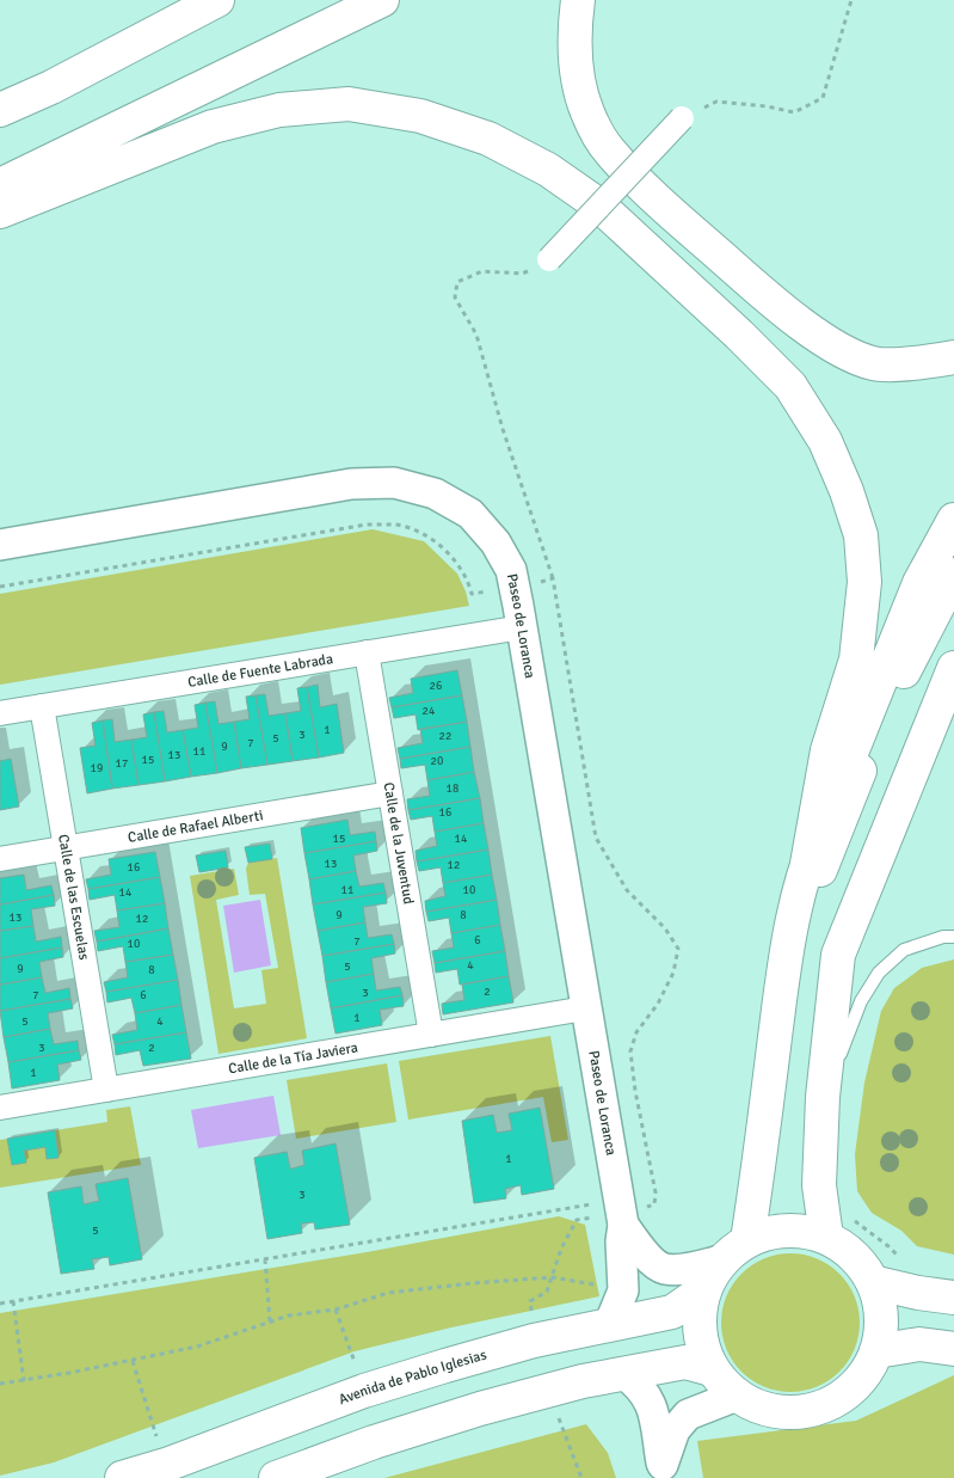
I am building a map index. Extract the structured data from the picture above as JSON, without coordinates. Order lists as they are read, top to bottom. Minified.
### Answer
{"streets":{"main road":["Avenida de Pablo Iglesias"],"street":["Paseo de Loranca","Calle de Fuente Labrada","Calle de Rafael Alberti","Calle de la Juventud","Calle de las Escuelas","Calle de la Tía Javiera"]},"crossings":[["Paseo de Loranca","Calle de Fuente Labrada"],["Paseo de Loranca","Calle de la Tía Javiera"],["Paseo de Loranca","Avenida de Pablo Iglesias"],["Calle de Fuente Labrada","Calle de la Juventud"],["Calle de Fuente Labrada","Calle de las Escuelas"],["Calle de Rafael Alberti","Calle de la Juventud"],["Calle de Rafael Alberti","Calle de las Escuelas"],["Calle de la Juventud","Calle de la Tía Javiera"],["Calle de las Escuelas","Calle de la Tía Javiera"]],"house_numbers":["26","24","1","3","22","5","7","9","11","13","15","20","17","19","18","16","15","14","13","12","16","11","10","14","9","8","13","12","6","7","10","4","5","9","8","2","3","7","6","1","5","4","3","2","1","1","3","5"]}
